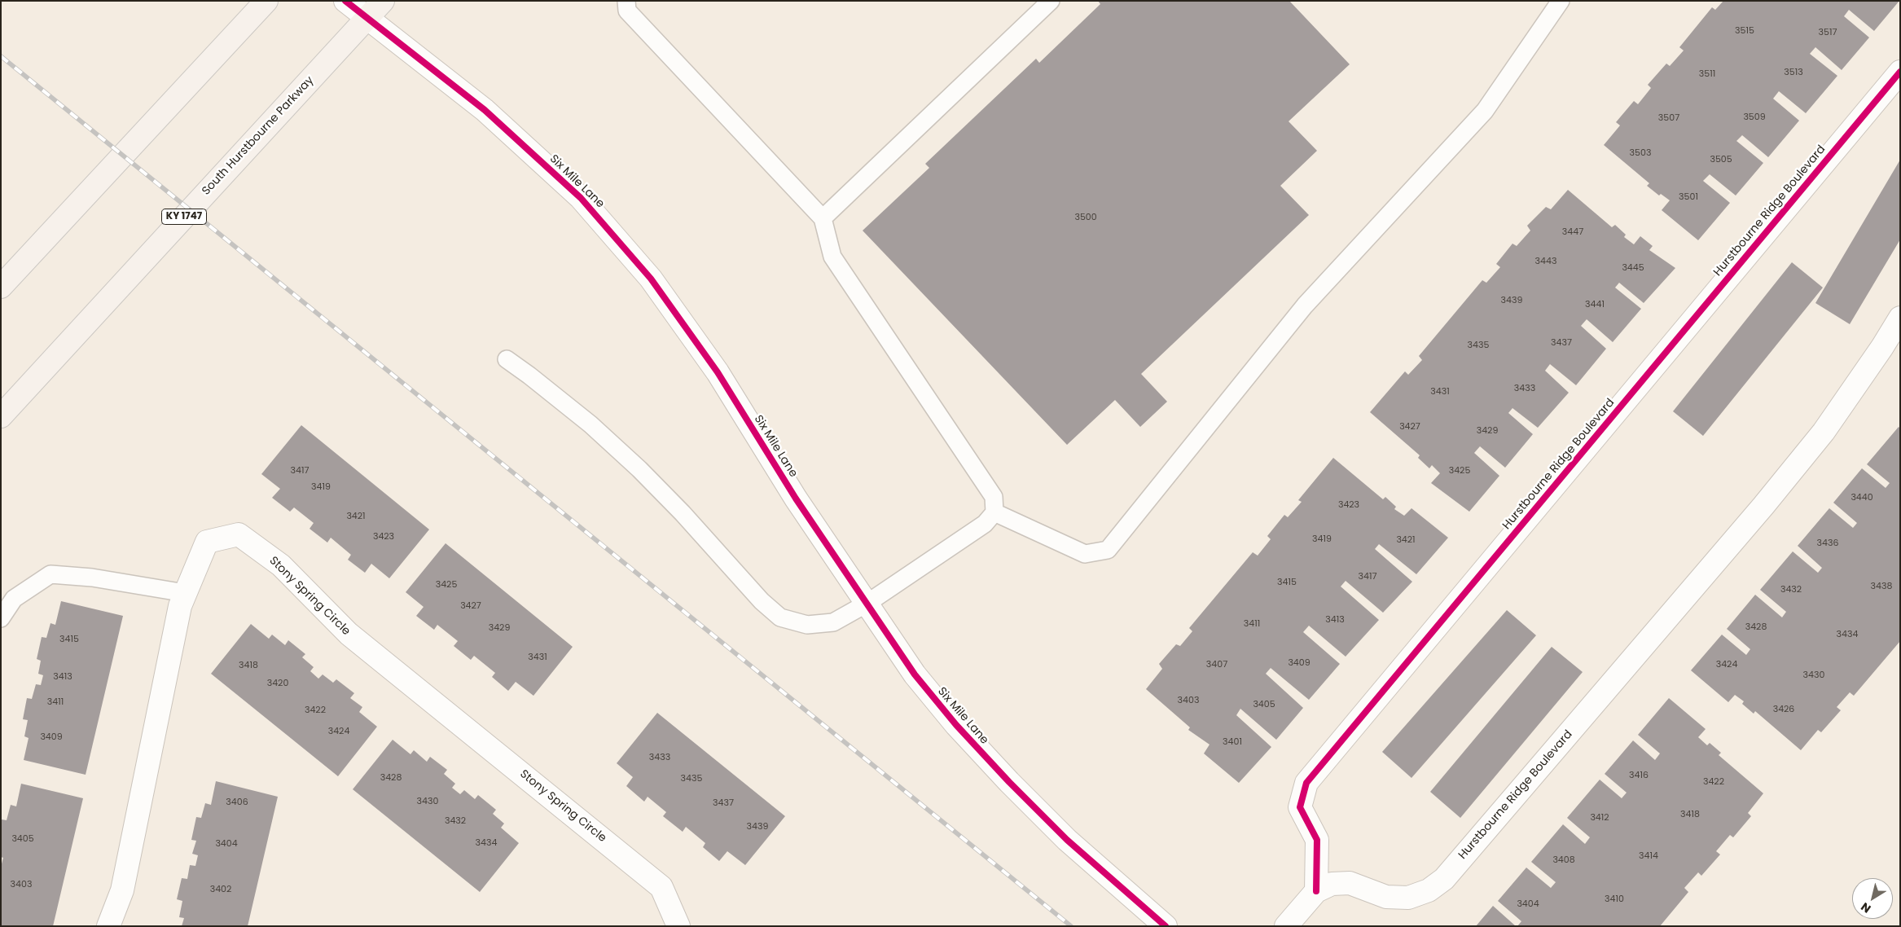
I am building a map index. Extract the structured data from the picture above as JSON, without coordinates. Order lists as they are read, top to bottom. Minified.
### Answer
{"streets":{"main road":["South Hurstbourne Parkway","KY 1747"],"street":["Six Mile Lane","Hurstbourne Ridge Boulevard","Stony Spring Circle"]},"crossings":[["South Hurstbourne Parkway","Six Mile Lane"]],"house_numbers":["3515","3517","3513","3511","3509","3507","3503","3505","3501","3500","3447","3443","3445","3439","3441","3437","3435","3433","3431","3427","3429","3417","3425","3419","3440","3423","3421","3423","3419","3421","3436","3417","3415","3425","3438","3432","3427","3413","3411","3428","3429","3434","3415","3431","3409","3407","3424","3418","3430","3413","3420","3403","3411","3405","3426","3422","3424","3409","3401","3433","3416","3428","3435","3422","3430","3406","3437","3418","3412","3432","3439","3405","3434","3404","3414","3408","3403","3402","3410","3404"],"north":"bottom left"}
